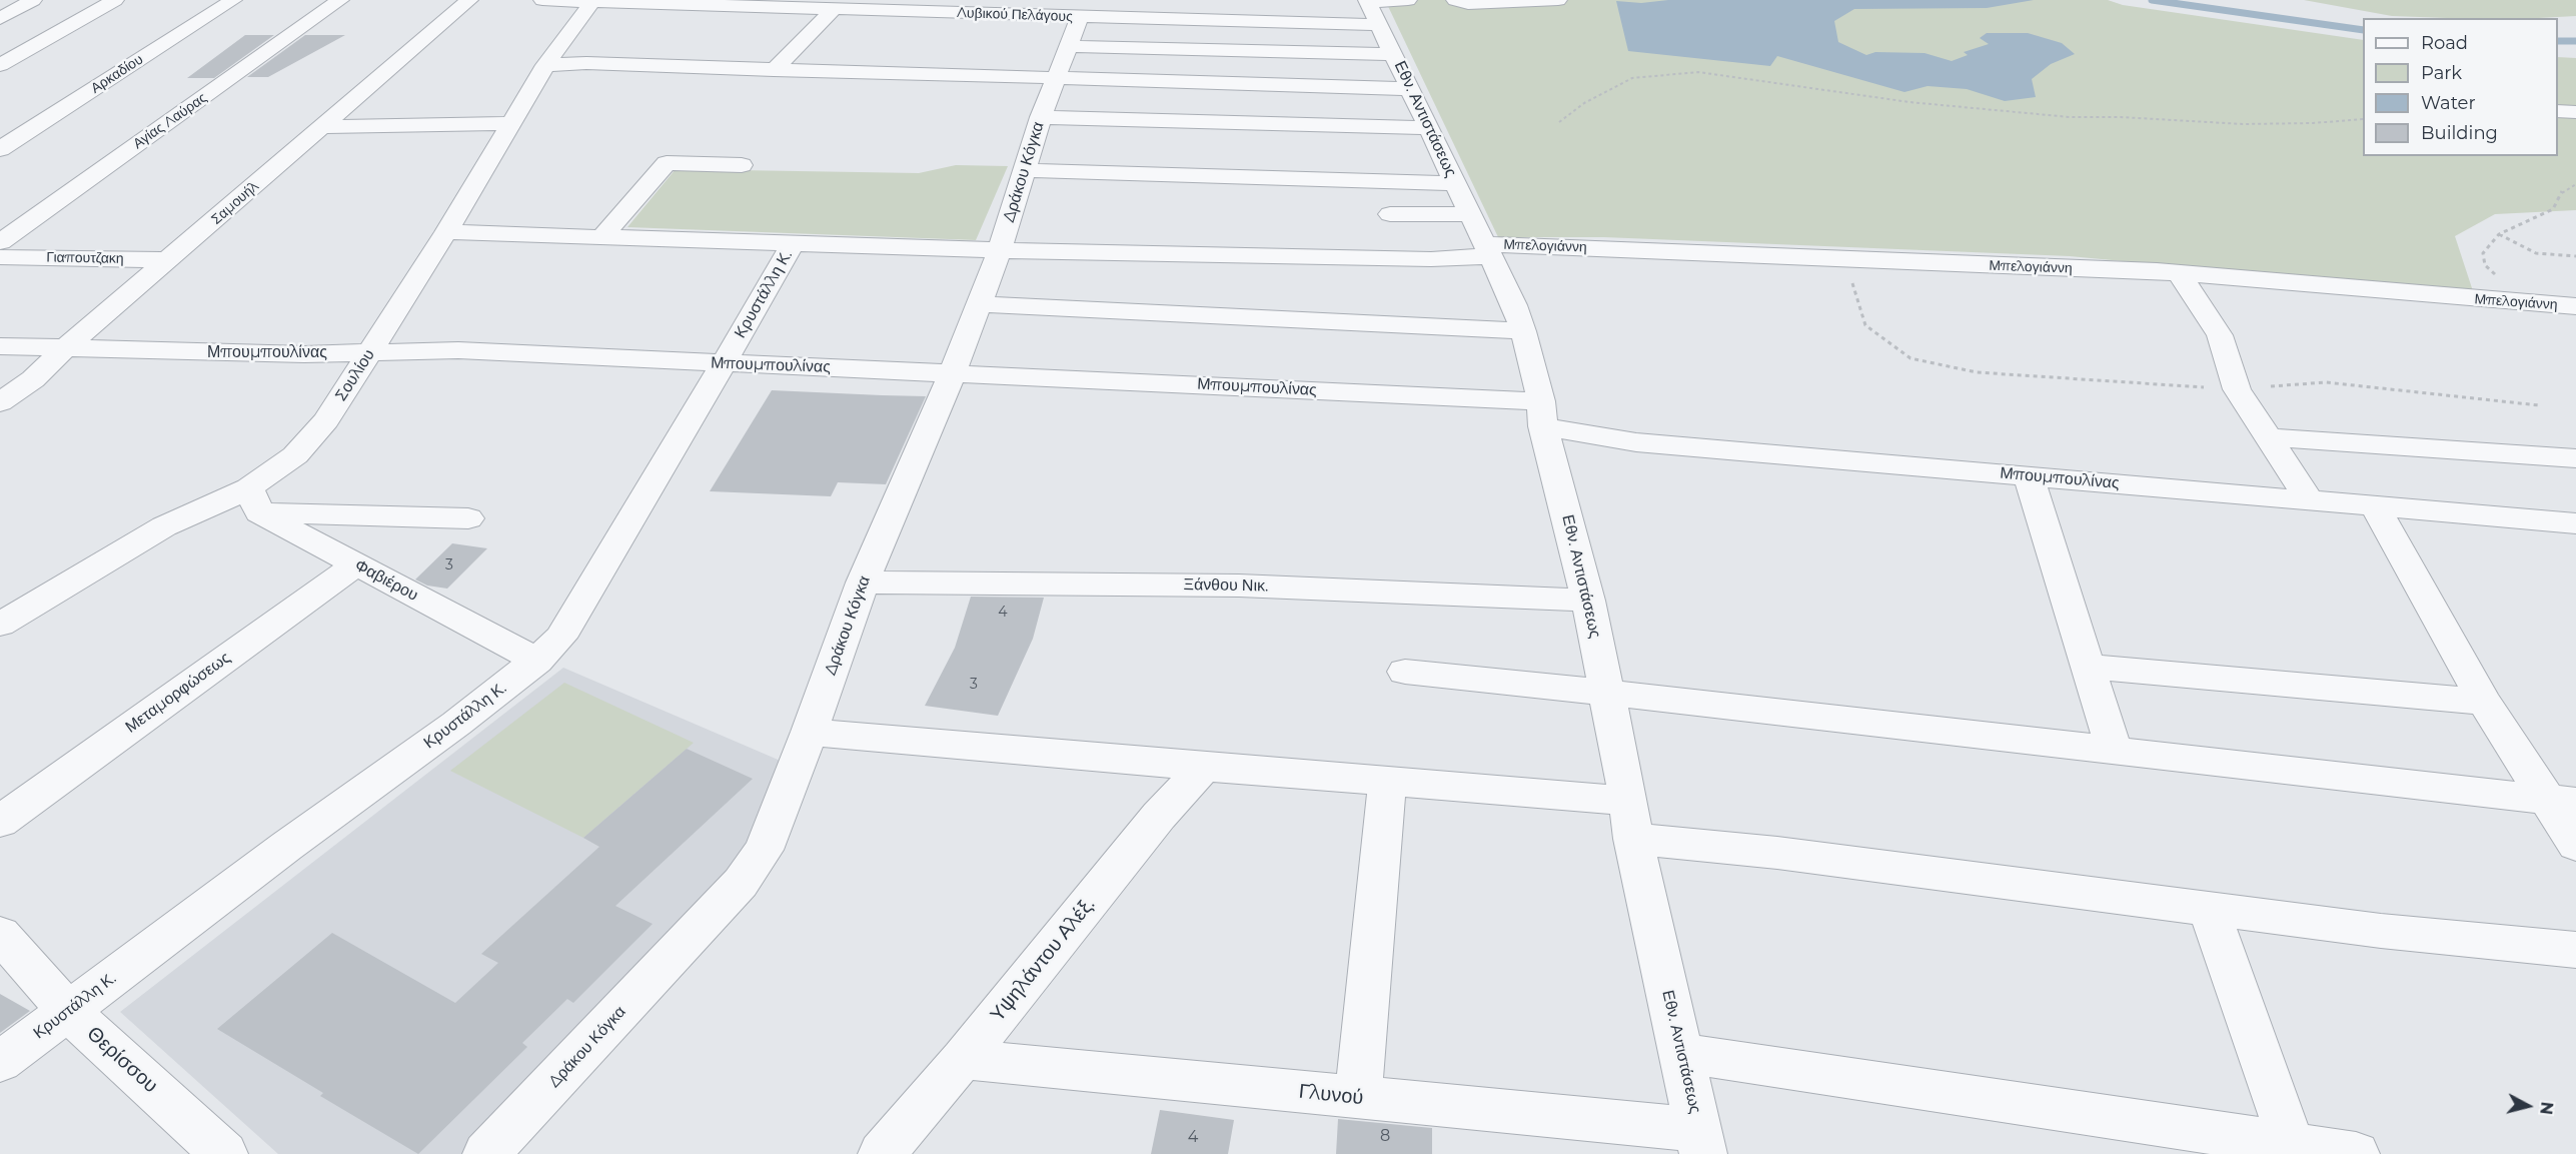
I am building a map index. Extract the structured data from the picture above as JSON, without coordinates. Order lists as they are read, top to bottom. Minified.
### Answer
{"streets":{"street":["Λυβικού Πελάγους","Αρκαδίου","Εθν. Αντιστάσεως","Αγίας Λαύρας","Δράκου Κόγκα","Σαμουήλ","Μπελογιάννη","Γιαπουτζακη","Κρυστάλλη Κ.","Μπουμπουλίνας","Σουλίου","Φαβιέρου","Ξάνθου Νικ.","Μεταμορφώσεως","Υψηλάντου Αλέξ.","Θερίσσου","Γλυνού"]},"crossings":[["Λυβικού Πελάγους","Εθν. Αντιστάσεως"],["Λυβικού Πελάγους","Δράκου Κόγκα"],["Λυβικού Πελάγους","Σουλίου"],["Εθν. Αντιστάσεως","Μπελογιάννη"],["Εθν. Αντιστάσεως","Μπουμπουλίνας"],["Εθν. Αντιστάσεως","Ξάνθου Νικ."],["Εθν. Αντιστάσεως","Γλυνού"],["Δράκου Κόγκα","Μπελογιάννη"],["Δράκου Κόγκα","Μπουμπουλίνας"],["Δράκου Κόγκα","Ξάνθου Νικ."],["Σαμουήλ","Γιαπουτζακη"],["Σαμουήλ","Μπουμπουλίνας"],["Μπελογιάννη","Κρυστάλλη Κ."],["Μπελογιάννη","Σουλίου"],["Κρυστάλλη Κ.","Μπουμπουλίνας"],["Κρυστάλλη Κ.","Φαβιέρου"],["Κρυστάλλη Κ.","Θερίσσου"],["Μπουμπουλίνας","Σουλίου"],["Σουλίου","Φαβιέρου"],["Φαβιέρου","Μεταμορφώσεως"],["Υψηλάντου Αλέξ.","Γλυνού"]],"house_numbers":["3","4","3","8","4"],"legend":["Road","Park","Water","Building"],"north":"right"}
